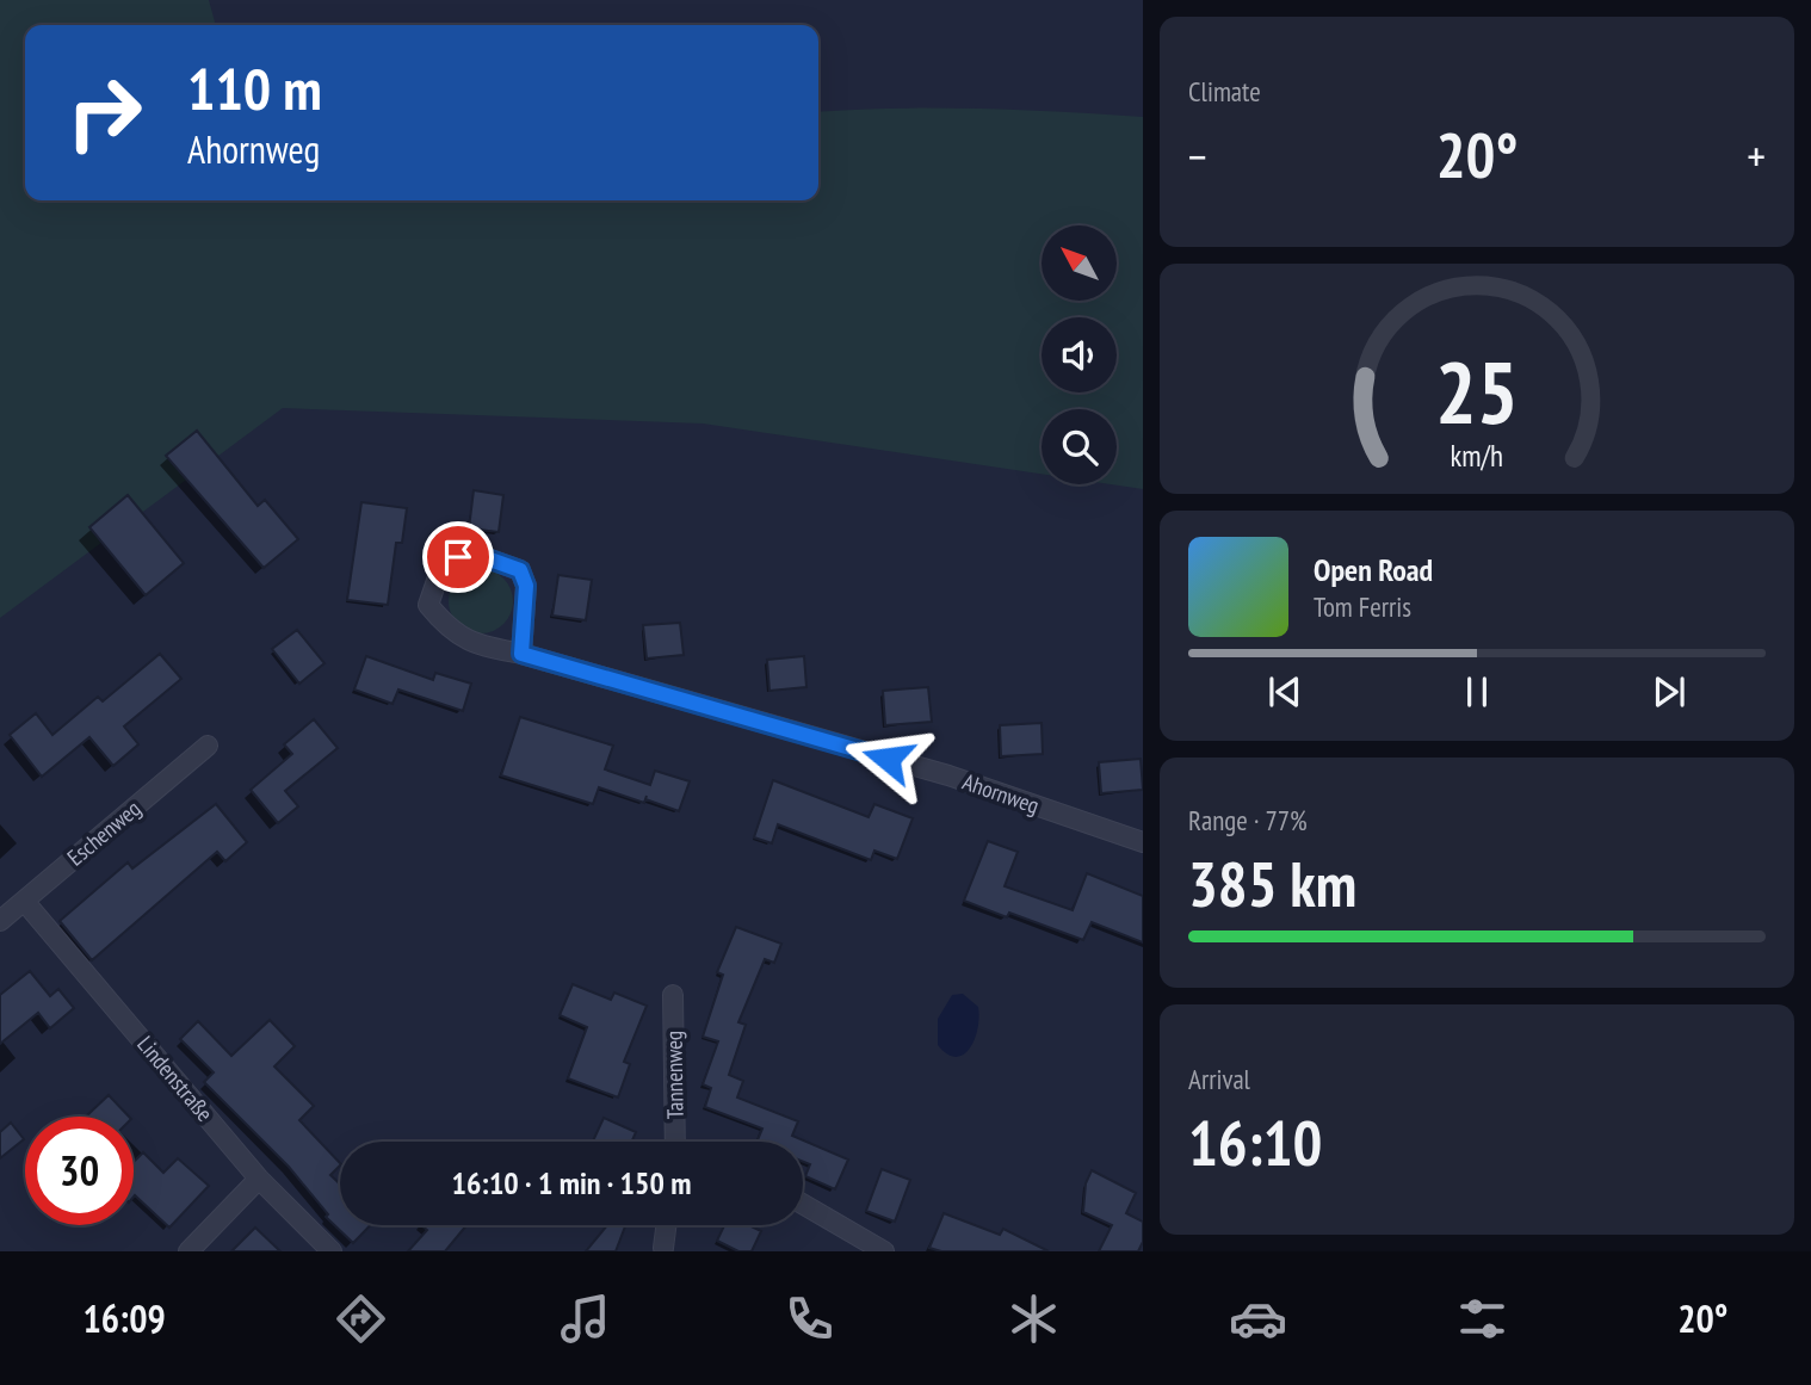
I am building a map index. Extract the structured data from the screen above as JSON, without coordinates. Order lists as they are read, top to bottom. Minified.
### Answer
{"streets":{"street":["Ahornweg","Eschenweg","Tannenweg","Lindenstraße"]},"crossings":[["Eschenweg","Lindenstraße"]],"north":"top left","page":{"tile":["Climate",["Range · 77%","385 km"],["Arrival","16:10"]],"turn":["110 m","Ahornweg"],"heat":["−","20°","+"],"song":["Open Road","Tom Ferris"],"limit":"30","trip":"16:10 · 1 min · 150 m","tabs":["16:09","20°"],"gauge":["25","km/h"]}}
